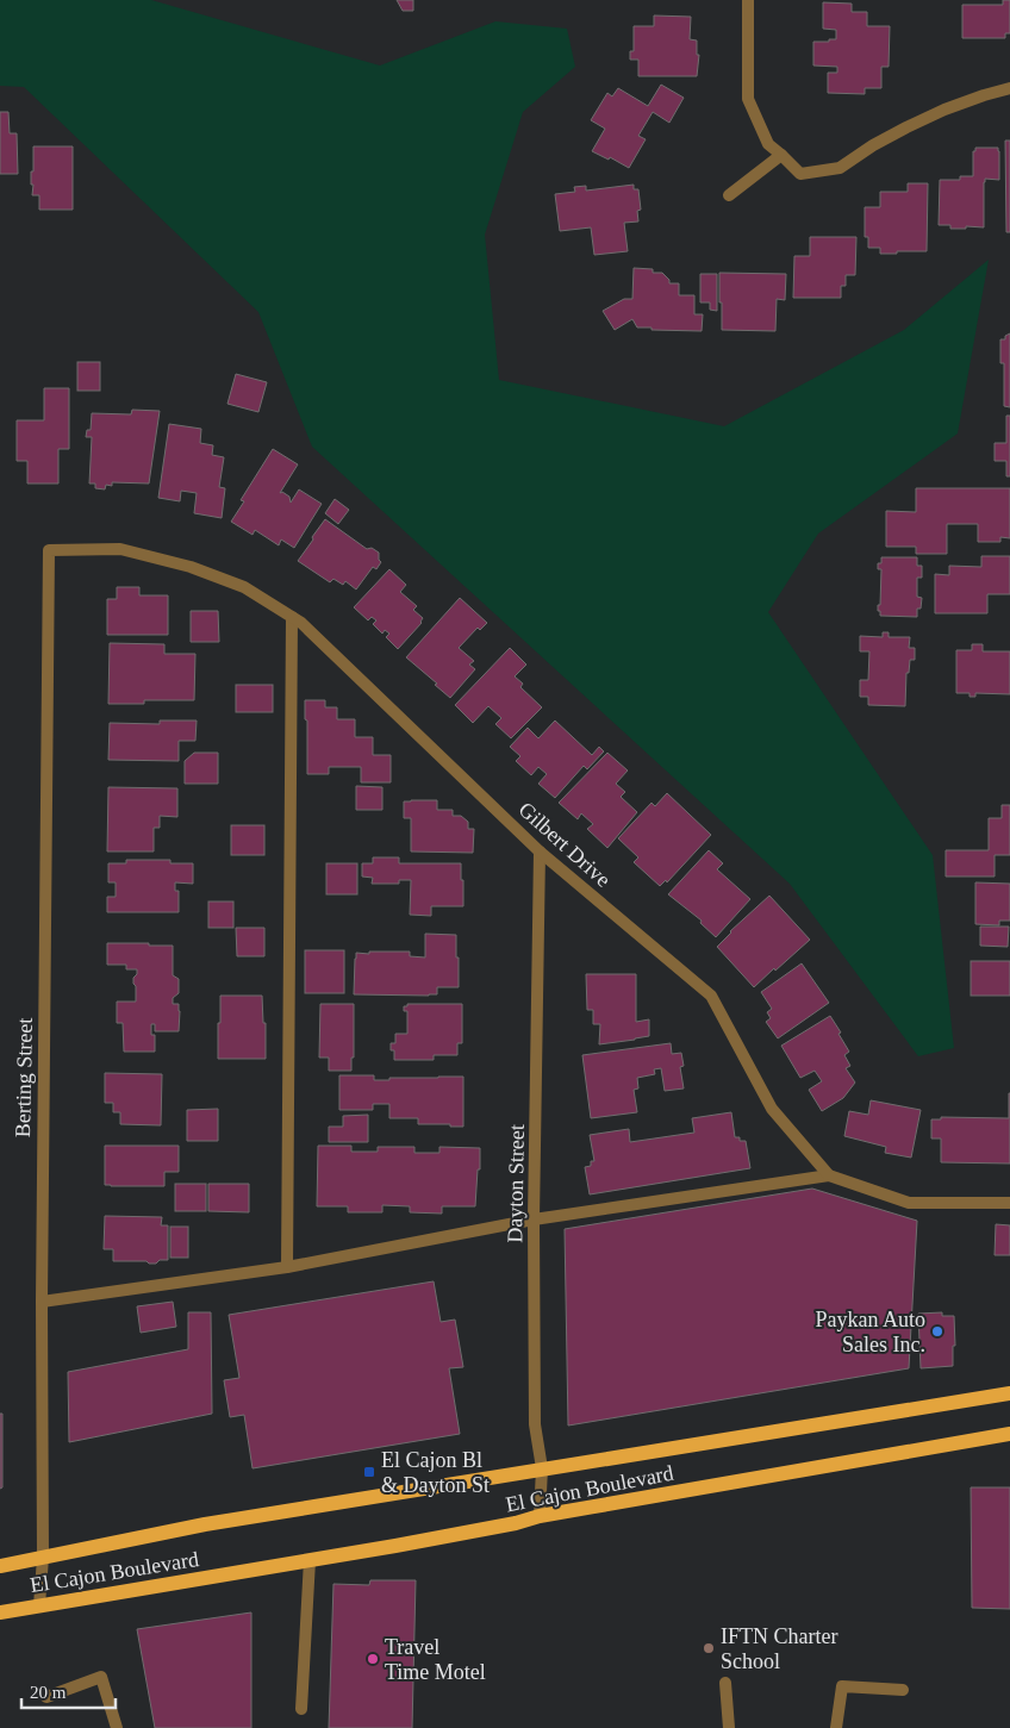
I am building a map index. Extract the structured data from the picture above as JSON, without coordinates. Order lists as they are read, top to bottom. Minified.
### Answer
{"streets":{"main road":["El Cajon Boulevard"],"street":["Gilbert Drive","Berting Street","Dayton Street"]},"crossings":[["Gilbert Drive","Berting Street"],["Gilbert Drive","Dayton Street"],["Berting Street","El Cajon Boulevard"],["Dayton Street","El Cajon Boulevard"]],"places":{"other":["Paykan Auto Sales Inc.","IFTN Charter School","Travel Time Motel"],"transit":["El Cajon Bl & Dayton St"]},"scale_bar":"20 m"}
